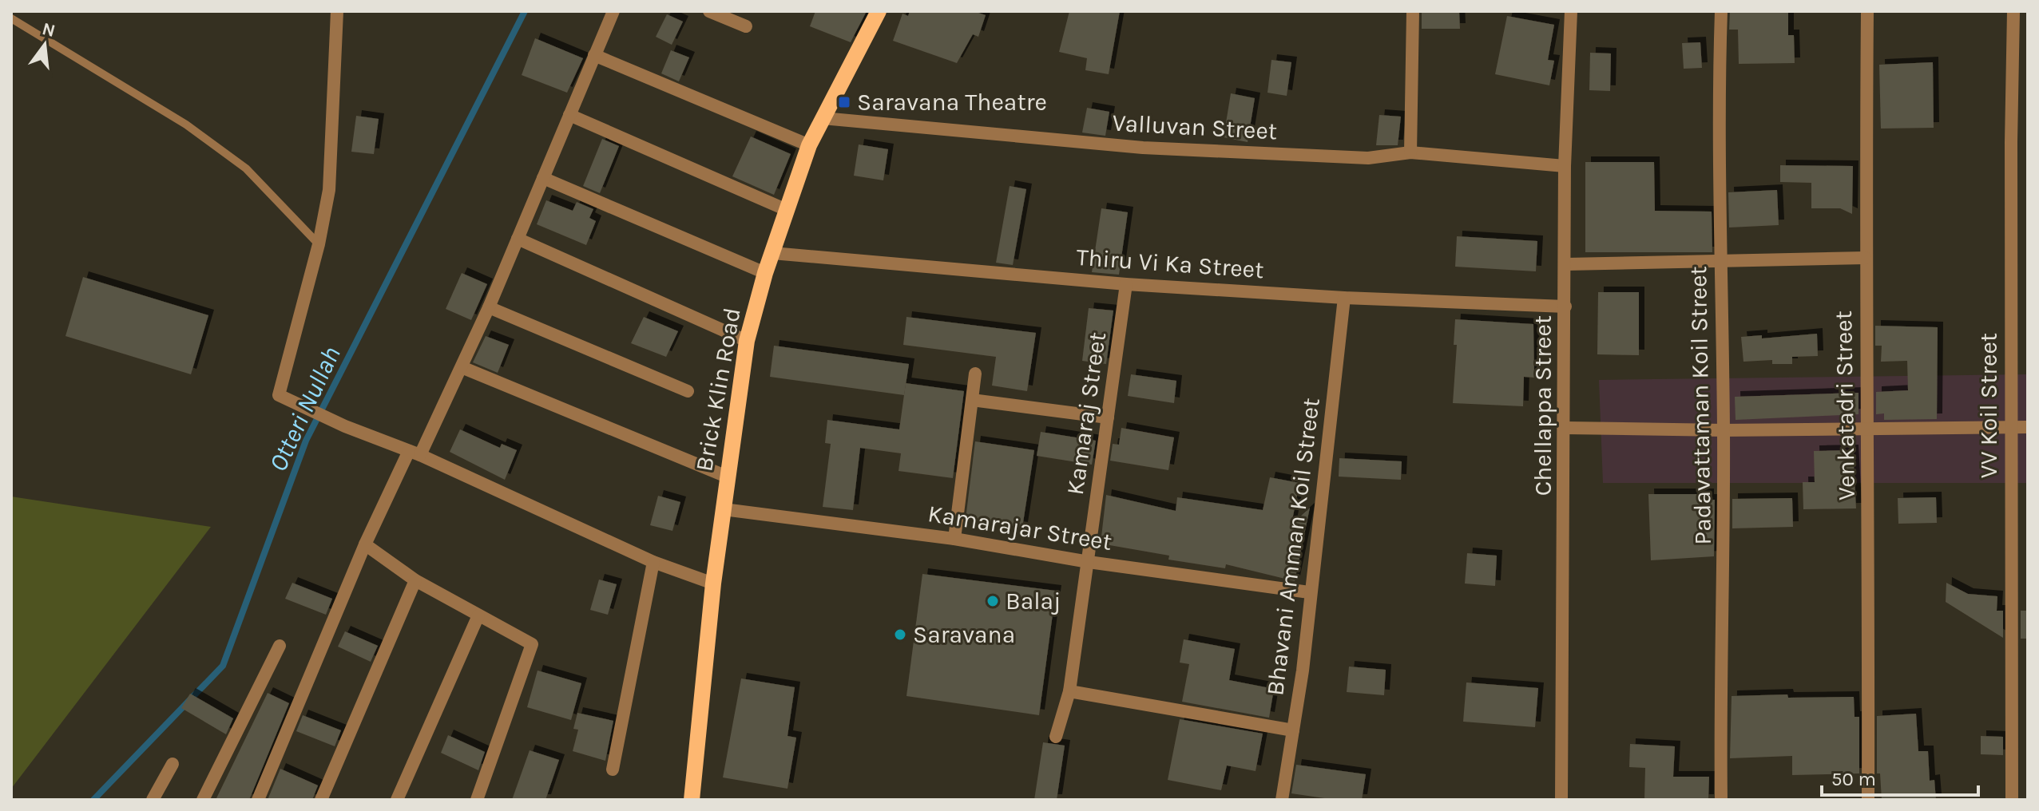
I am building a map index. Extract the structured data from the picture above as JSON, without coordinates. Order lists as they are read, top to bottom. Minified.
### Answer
{"streets":{"main road":["Brick Klin Road"],"street":["Valluvan Street","Thiru Vi Ka Street","Chellappa Street","Padavattaman Koil Street","Venkatadri Street","VV Koil Street","Kamaraj Street","Kamarajar Street","Bhavani Amman Koil Street"]},"crossings":[["Valluvan Street","Brick Klin Road"],["Valluvan Street","Chellappa Street"],["Thiru Vi Ka Street","Brick Klin Road"],["Thiru Vi Ka Street","Chellappa Street"],["Thiru Vi Ka Street","Kamaraj Street"],["Thiru Vi Ka Street","Bhavani Amman Koil Street"],["Brick Klin Road","Kamarajar Street"],["Kamaraj Street","Kamarajar Street"],["Kamarajar Street","Bhavani Amman Koil Street"]],"water":["Otteri Nullah"],"places":{"transit":["Saravana Theatre"],"other":["Balaj","Saravana"]},"scale_bar":"50 m","north":"top"}
